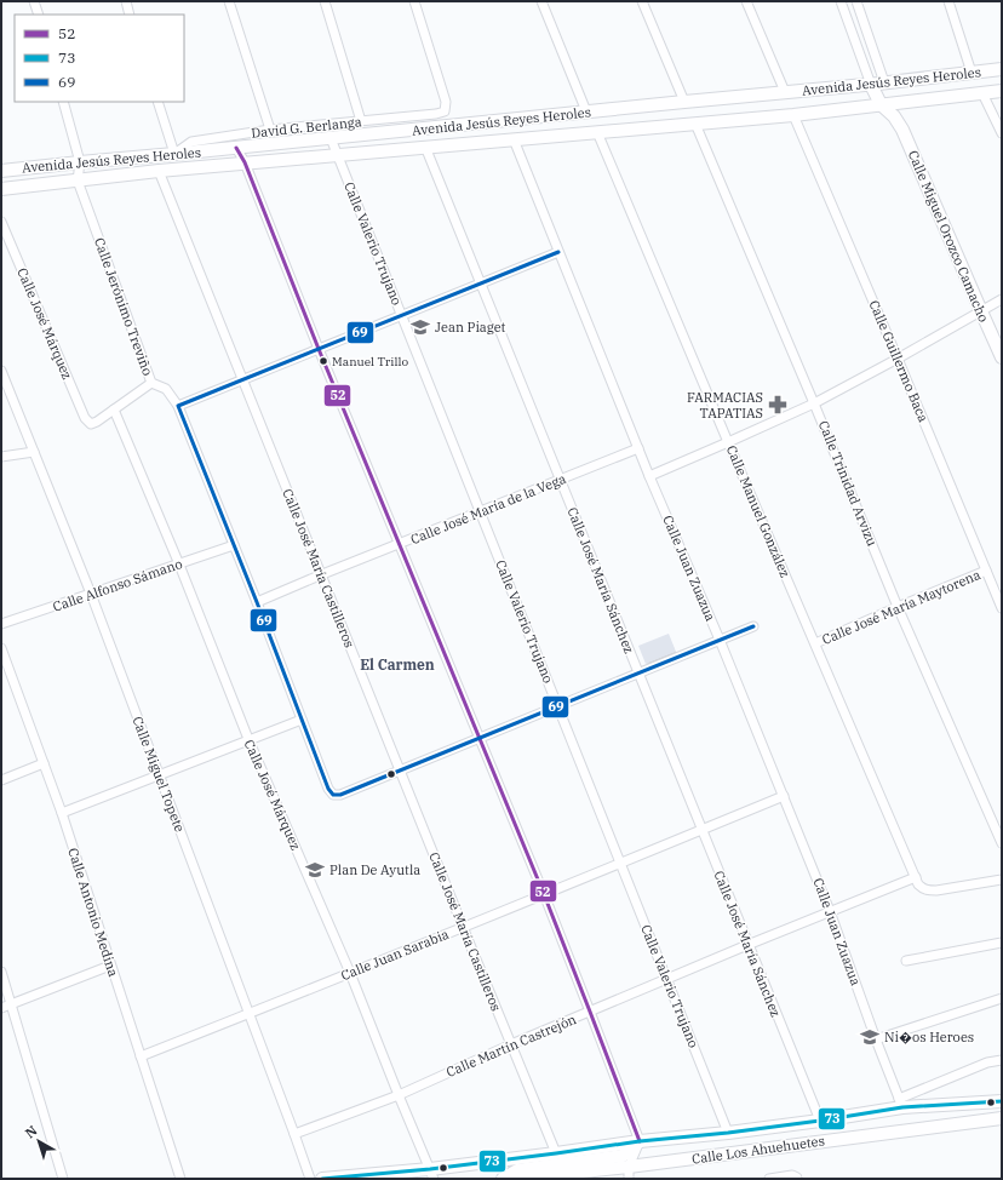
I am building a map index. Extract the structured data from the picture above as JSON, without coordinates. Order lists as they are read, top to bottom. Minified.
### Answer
{"streets":{"street":["Avenida Jesús Reyes Heroles","David G. Berlanga","Calle Miguel Orozco Camacho","Calle Valerio Trujano","Calle Jerónimo Treviño","Calle José Márquez","Calle Guillermo Baca","Calle Trinidad Arvizu","Calle José María de la Vega","Calle Manuel González","Calle José María Castilleros","Calle Juan Zuazua","Calle José María Sánchez","Calle Alfonso Sámano","Calle José María Maytorena","Calle Miguel Topete","Calle Antonio Medina","Calle Juan Sarabia","Calle Martín Castrejón","Calle Los Ahuehuetes"]},"crossings":[["Avenida Jesús Reyes Heroles","David G. Berlanga"],["Avenida Jesús Reyes Heroles","Calle Miguel Orozco Camacho"],["Avenida Jesús Reyes Heroles","Calle Valerio Trujano"],["Avenida Jesús Reyes Heroles","Calle Jerónimo Treviño"],["Avenida Jesús Reyes Heroles","Calle Guillermo Baca"],["Avenida Jesús Reyes Heroles","Calle Trinidad Arvizu"],["Avenida Jesús Reyes Heroles","Calle Manuel González"],["Avenida Jesús Reyes Heroles","Calle José María Castilleros"],["Avenida Jesús Reyes Heroles","Calle Juan Zuazua"],["Avenida Jesús Reyes Heroles","Calle José María Sánchez"],["Calle Valerio Trujano","Calle José María de la Vega"],["Calle Valerio Trujano","Calle Juan Sarabia"],["Calle Valerio Trujano","Calle Martín Castrejón"],["Calle Valerio Trujano","Calle Los Ahuehuetes"],["Calle Jerónimo Treviño","Calle José María de la Vega"],["Calle Jerónimo Treviño","Calle José María Castilleros"],["Calle Jerónimo Treviño","Calle Alfonso Sámano"],["Calle José Márquez","Calle Alfonso Sámano"],["Calle José Márquez","Calle Juan Sarabia"],["Calle José Márquez","Calle Martín Castrejón"],["Calle José Márquez","Calle Los Ahuehuetes"],["Calle Guillermo Baca","Calle José María Maytorena"],["Calle Trinidad Arvizu","Calle José María Maytorena"],["Calle José María de la Vega","Calle José María Castilleros"],["Calle José María de la Vega","Calle Juan Zuazua"],["Calle José María de la Vega","Calle José María Sánchez"],["Calle Manuel González","Calle José María Maytorena"],["Calle Manuel González","Calle Martín Castrejón"],["Calle José María Castilleros","Calle Juan Sarabia"],["Calle José María Castilleros","Calle Martín Castrejón"],["Calle José María Castilleros","Calle Los Ahuehuetes"],["Calle Juan Zuazua","Calle Juan Sarabia"],["Calle Juan Zuazua","Calle Martín Castrejón"],["Calle Juan Zuazua","Calle Los Ahuehuetes"],["Calle José María Sánchez","Calle Juan Sarabia"],["Calle José María Sánchez","Calle Martín Castrejón"],["Calle José María Sánchez","Calle Los Ahuehuetes"],["Calle Alfonso Sámano","Calle Miguel Topete"],["Calle Miguel Topete","Calle Juan Sarabia"],["Calle Miguel Topete","Calle Martín Castrejón"],["Calle Antonio Medina","Calle Juan Sarabia"]],"districts":["El Carmen"],"places":{"school or university":["Jean Piaget","Plan De Ayutla","Ni�os Heroes"],"other":["Manuel Trillo"],"pharmacy":["FARMACIAS TAPATIAS"]},"lines":["transit line 52","transit line 69","transit line 73"],"legend":["52","73","69"],"north":"top left"}
